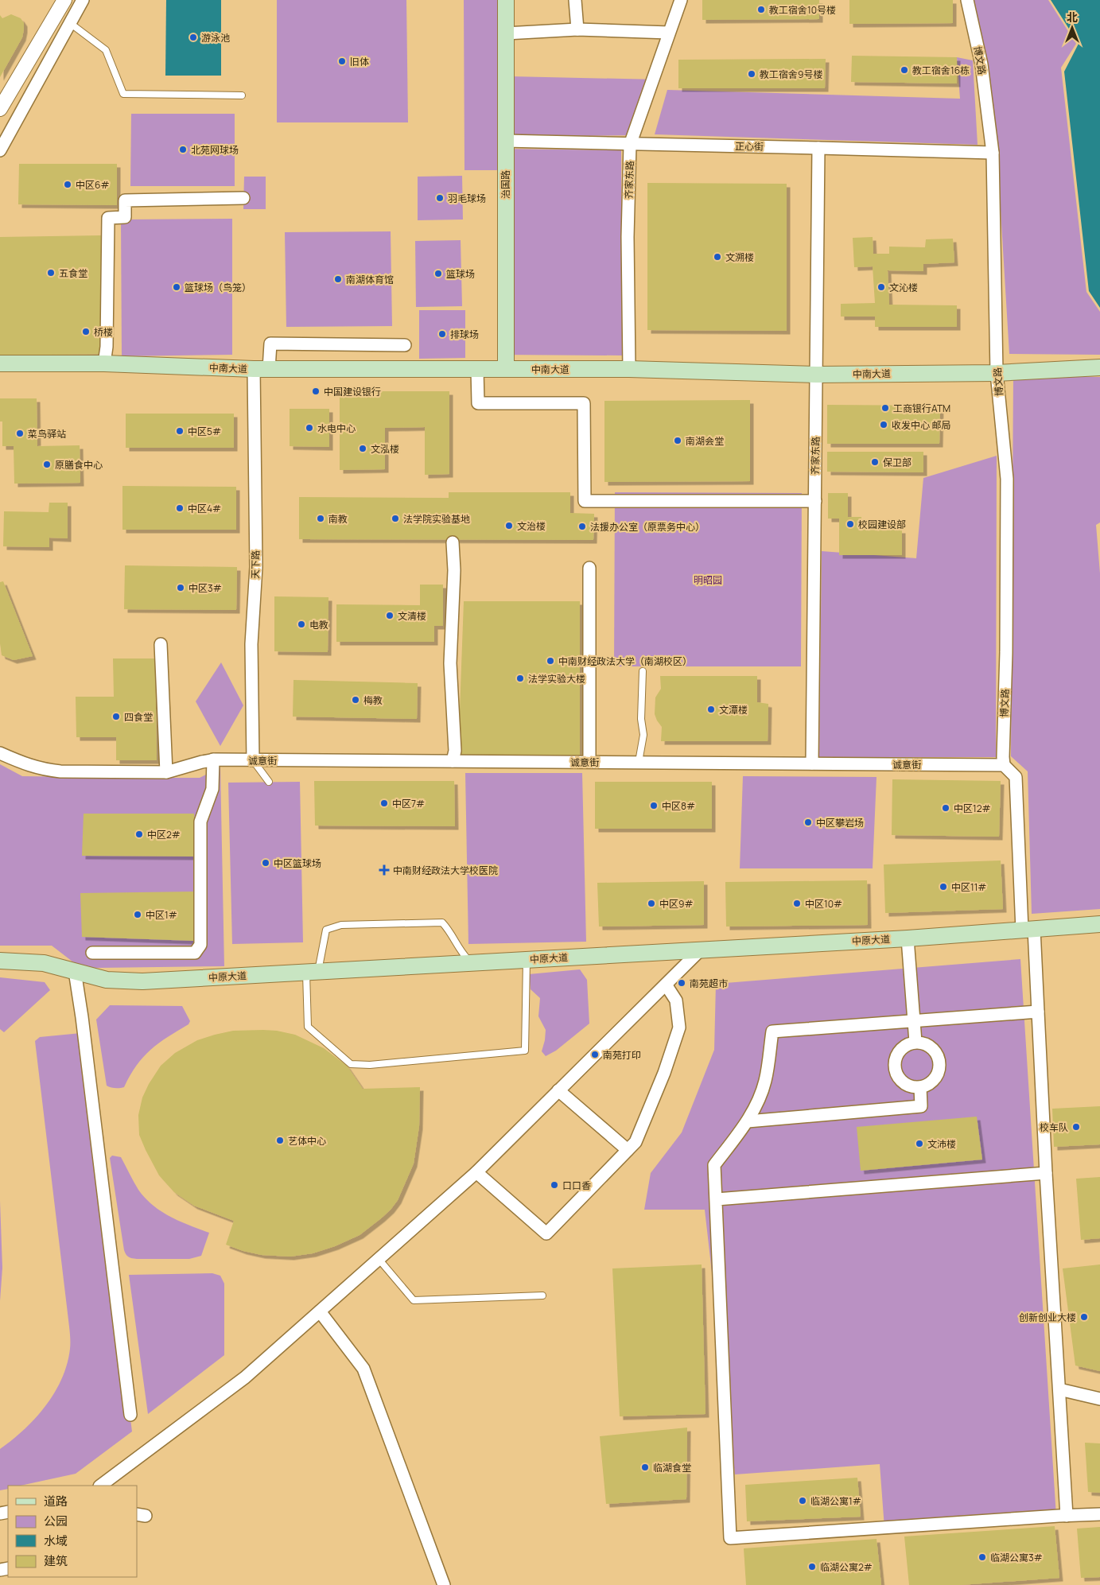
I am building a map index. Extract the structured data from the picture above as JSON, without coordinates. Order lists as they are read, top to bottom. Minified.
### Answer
{"streets":{"main road":["治国路","中南大道","中原大道"],"street":["博文路","正心街","齐家东路","天下路","诚意街"]},"crossings":[["博文路","正心街"],["博文路","中南大道"],["博文路","诚意街"],["正心街","齐家东路"],["正心街","治国路"],["齐家东路","中南大道"],["齐家东路","诚意街"],["治国路","中南大道"],["中南大道","天下路"],["天下路","诚意街"]],"parks":["明昭园"],"places":{"other":["教工宿舍10号楼","游泳池","旧体","教工宿舍16栋","教工宿舍9号楼","北苑网球场","中区6#","羽毛球场","文溯楼","五食堂","篮球场","南湖体育馆","篮球场（鸟笼）","文沁楼","桥楼","排球场","中国建设银行","工商银行ATM","收发中心 邮局","水电中心","中区5#","菜鸟驿站","南湖会堂","文泓楼","保卫部","原膳食中心","中区4#","南教","法学院实验基地","校园建设部","文治楼","法援办公室（原票务中心）","中区3#","文清楼","电教","中南财经政法大学（南湖校区）","法学实验大楼","梅教","文潭楼","四食堂","中区7#","中区8#","中区12#","中区攀岩场","中区2#","中区篮球场","中区11#","中区9#","中区10#","中区1#","南苑超市","南苑打印","校车队","艺体中心","文沛楼","口口香","创新创业大楼","临湖食堂","临湖公寓1#","临湖公寓3#","临湖公寓2#"],"health":["中南财经政法大学校医院"]},"legend":["道路","公园","水域","建筑"],"north":"top"}
